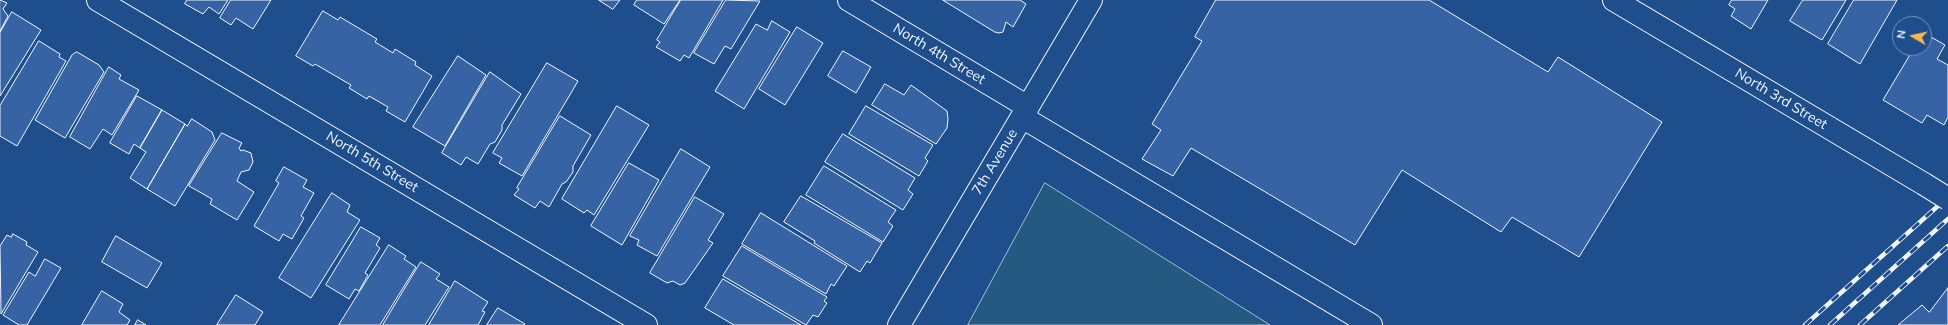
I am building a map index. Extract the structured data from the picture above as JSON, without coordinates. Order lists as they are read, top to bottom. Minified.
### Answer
{"streets":{"street":["North 4th Street","North 3rd Street","North 5th Street","7th Avenue"]},"crossings":[["North 4th Street","7th Avenue"]],"north":"left"}
